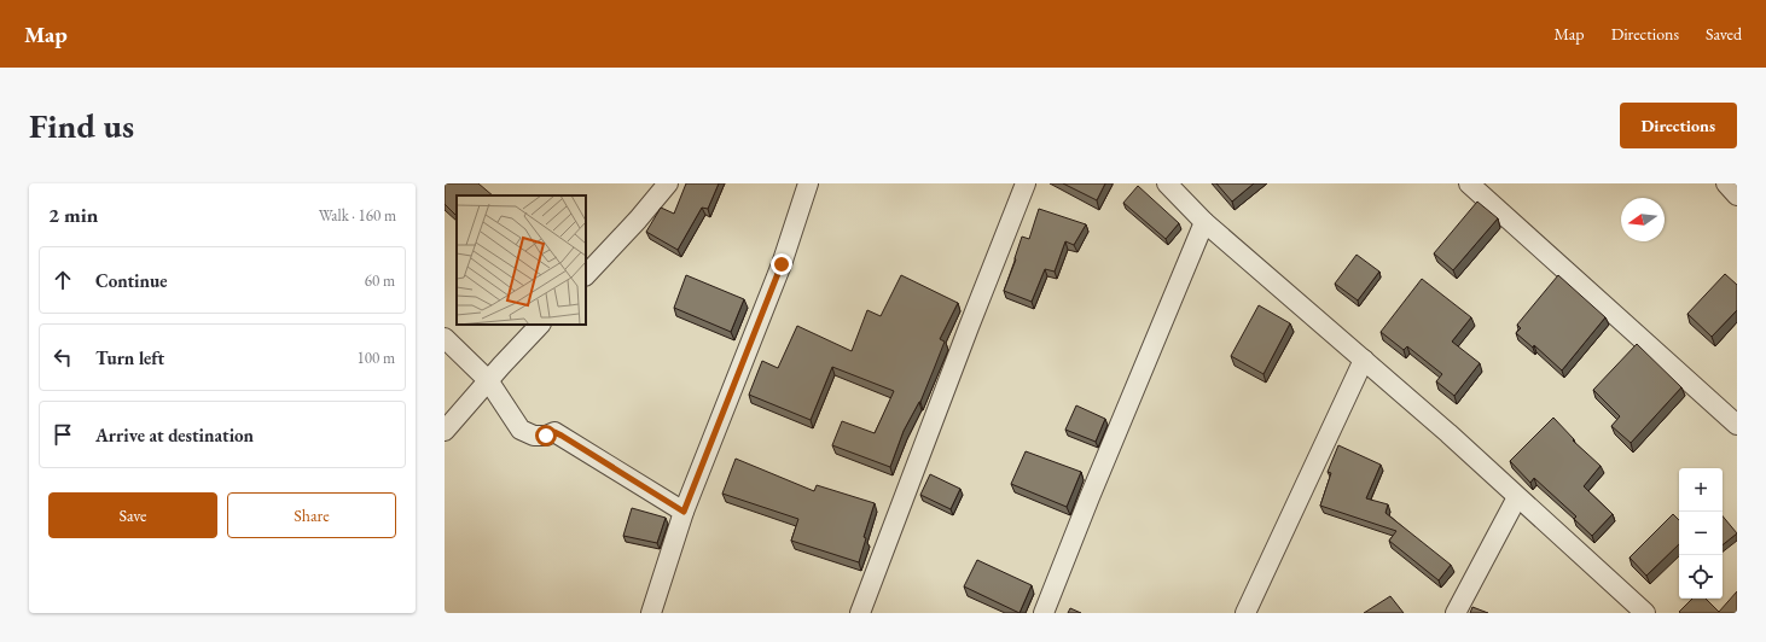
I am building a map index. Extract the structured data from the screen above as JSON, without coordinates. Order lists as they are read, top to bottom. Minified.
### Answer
{"north":"left","page":{"header":"Map","nav":["Map","Directions","Saved"],"buttons":["Directions",["Save","Share"]],"title":"Find us","heading":["2 min","Walk · 160 m"],"list":[["Continue","60 m"],["Turn left","100 m"],"Arrive at destination"],"map_buttons":["+","−"]}}
